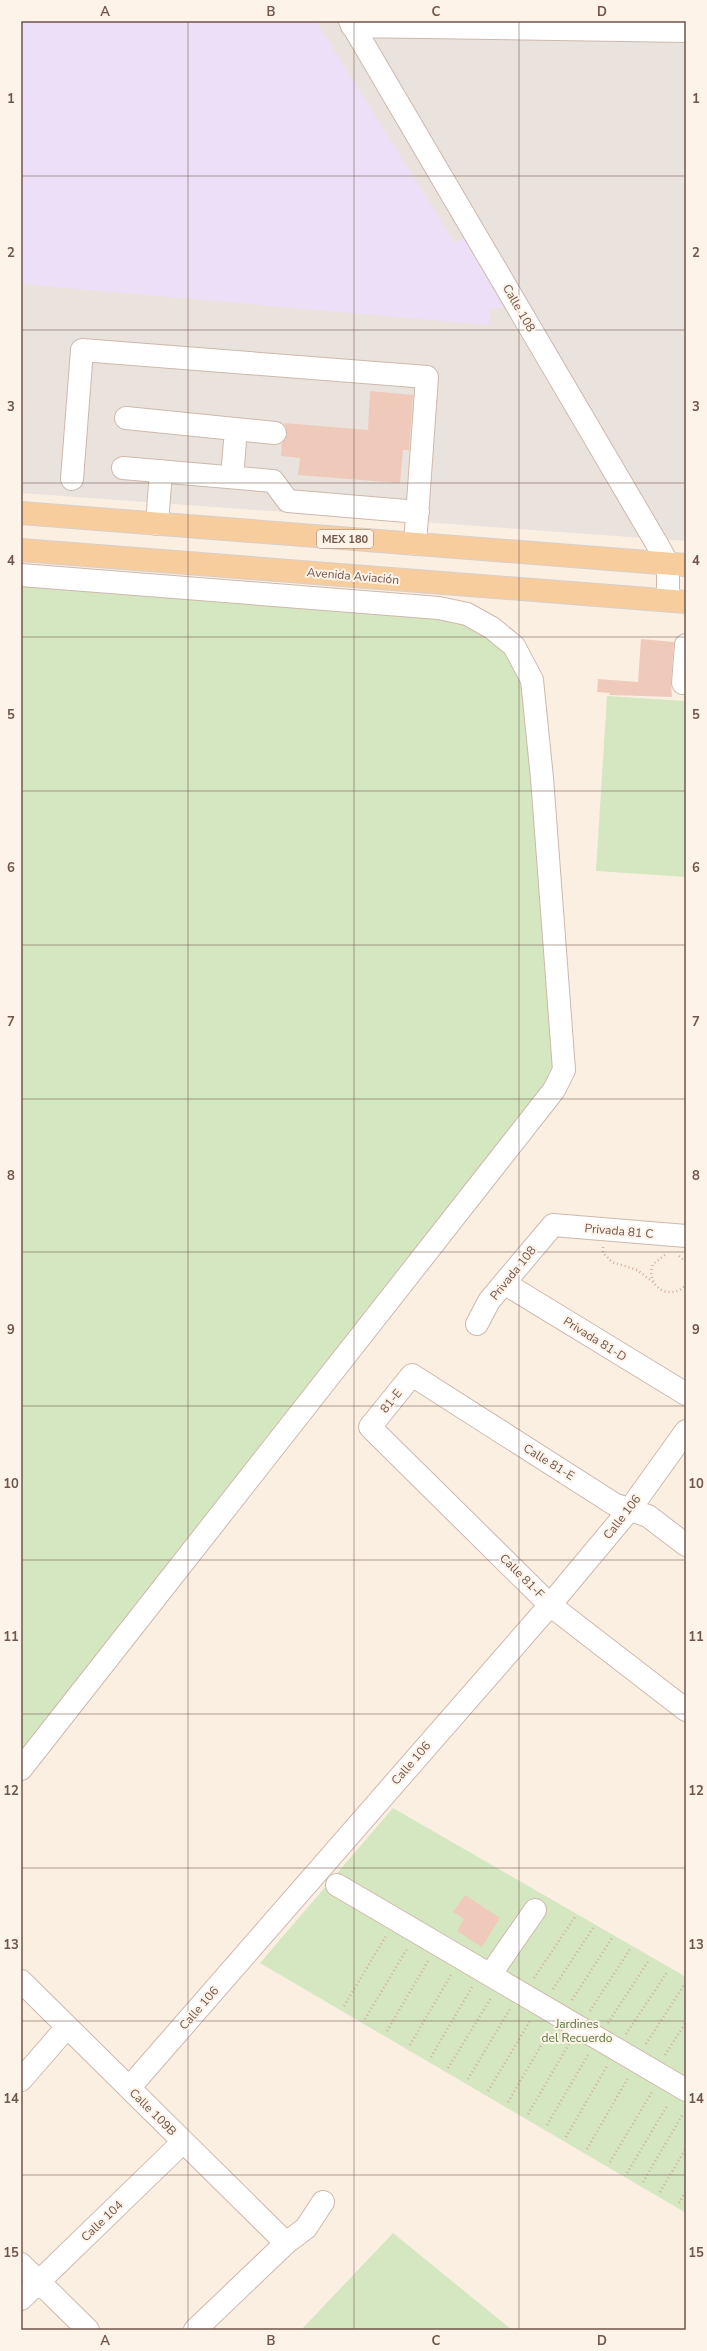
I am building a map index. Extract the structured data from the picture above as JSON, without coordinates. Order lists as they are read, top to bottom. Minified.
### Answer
{"streets":{"main road":["MEX 180","Avenida Aviación"],"street":["Calle 108","Privada 81 C","Privada 108","Privada 81-D","81-E","Calle 81-E","Calle 106","Calle 81-F","Calle 109B","Calle 104"]},"crossings":[["Calle 108","MEX 180"],["Privada 81 C","Privada 108"],["Privada 108","Privada 81-D"],["81-E","Calle 81-E"],["81-E","Calle 81-F"],["Calle 81-E","Calle 106"],["Calle 106","Calle 81-F"],["Calle 106","Calle 109B"],["Calle 109B","Calle 104"]],"parks":["Jardines del Recuerdo"],"grid":{"columns":["A","B","C","D"],"rows":["1","2","3","4","5","6","7","8","9","10","11","12","13","14","15"]}}
